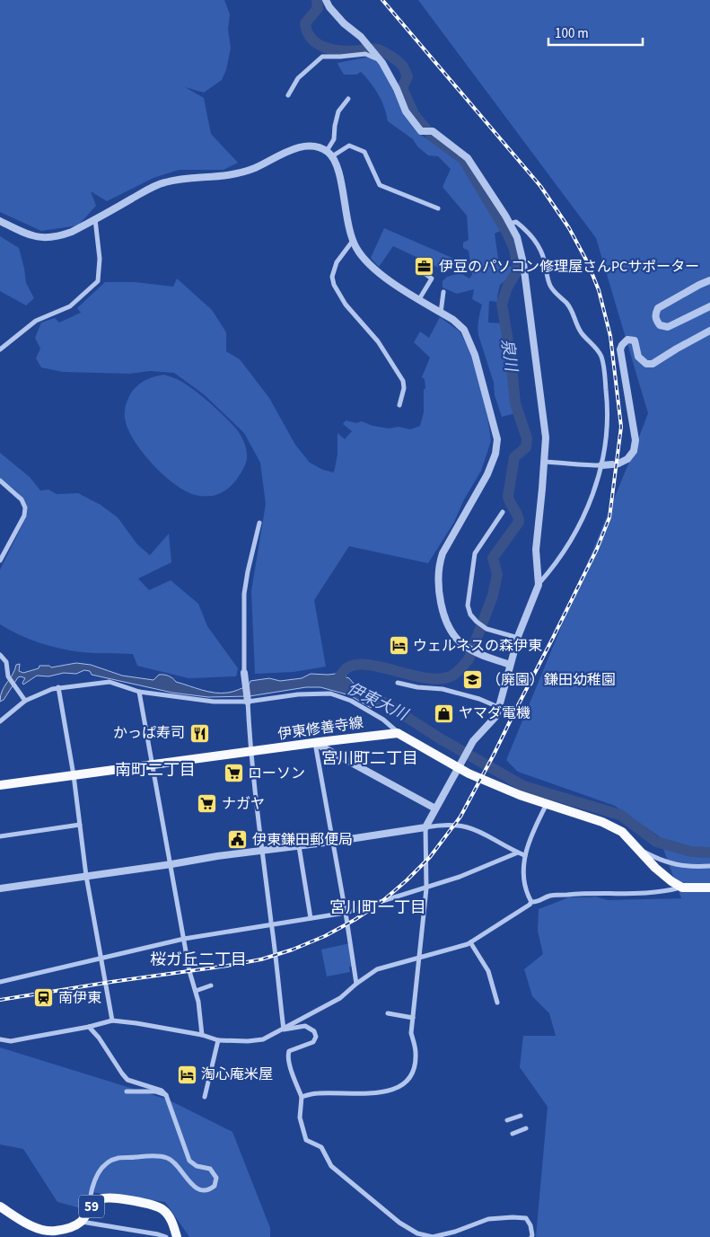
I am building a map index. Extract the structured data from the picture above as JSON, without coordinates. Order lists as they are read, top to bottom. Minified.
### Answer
{"streets":{"main road":["伊東修善寺線","59"]},"districts":["宮川町二丁目","南町二丁目","宮川町一丁目","桜ガ丘二丁目"],"water":["泉川","伊東大川"],"places":{"office":["伊豆のパソコン修理屋さんPCサポーター"],"hotel":["ウェルネスの森伊東","淘心庵米屋"],"school or university":["（廃園）鎌田幼稚園"],"shop":["ヤマダ電機"],"restaurant":["かっぱ寿司"],"supermarket":["ローソン","ナガヤ"],"public building":["伊東鎌田郵便局"],"station":["南伊東"]},"scale_bar":"100 m"}
